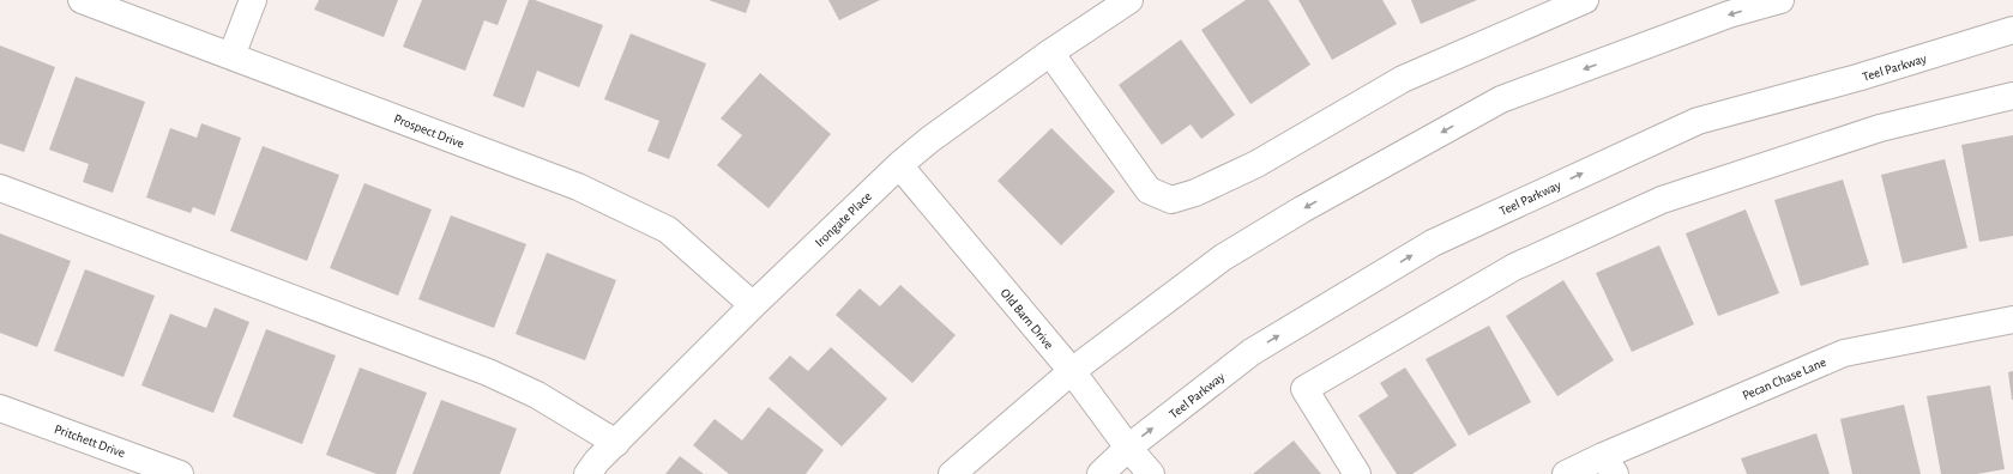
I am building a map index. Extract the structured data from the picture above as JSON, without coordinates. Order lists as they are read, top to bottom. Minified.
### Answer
{"streets":{"street":["Teel Parkway","Prospect Drive","Irongate Place","Old Barn Drive","Pecan Chase Lane","Pritchett Drive"]},"crossings":[["Teel Parkway","Old Barn Drive"],["Prospect Drive","Irongate Place"],["Irongate Place","Old Barn Drive"]]}
